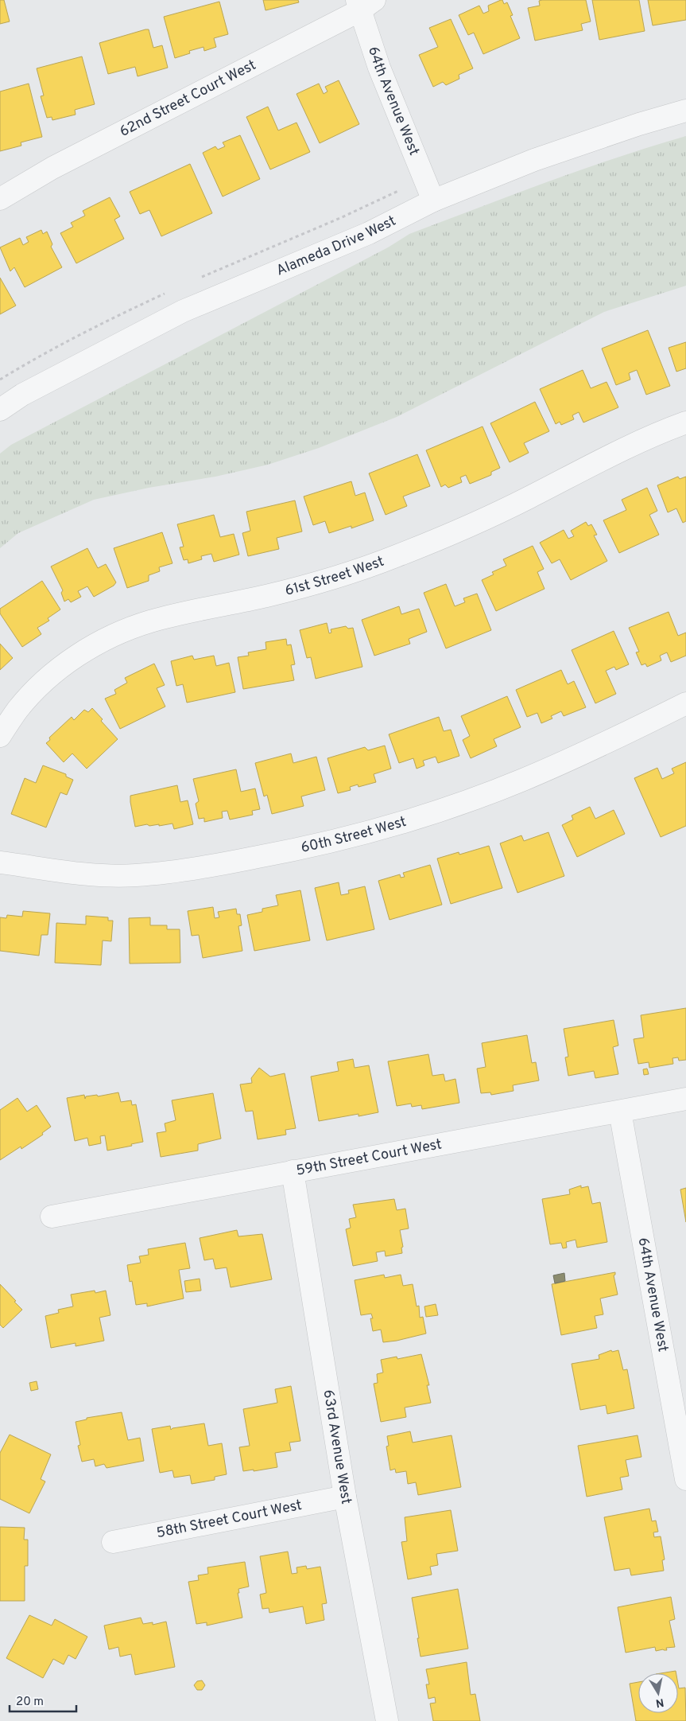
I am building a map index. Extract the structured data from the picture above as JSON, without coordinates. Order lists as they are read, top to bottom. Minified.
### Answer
{"streets":{"street":["62nd Street Court West","64th Avenue West","Alameda Drive West","61st Street West","60th Street West","59th Street Court West","63rd Avenue West","58th Street Court West"]},"crossings":[["62nd Street Court West","64th Avenue West"],["64th Avenue West","Alameda Drive West"],["64th Avenue West","59th Street Court West"],["59th Street Court West","63rd Avenue West"],["63rd Avenue West","58th Street Court West"]],"scale_bar":"20 m","north":"bottom"}
